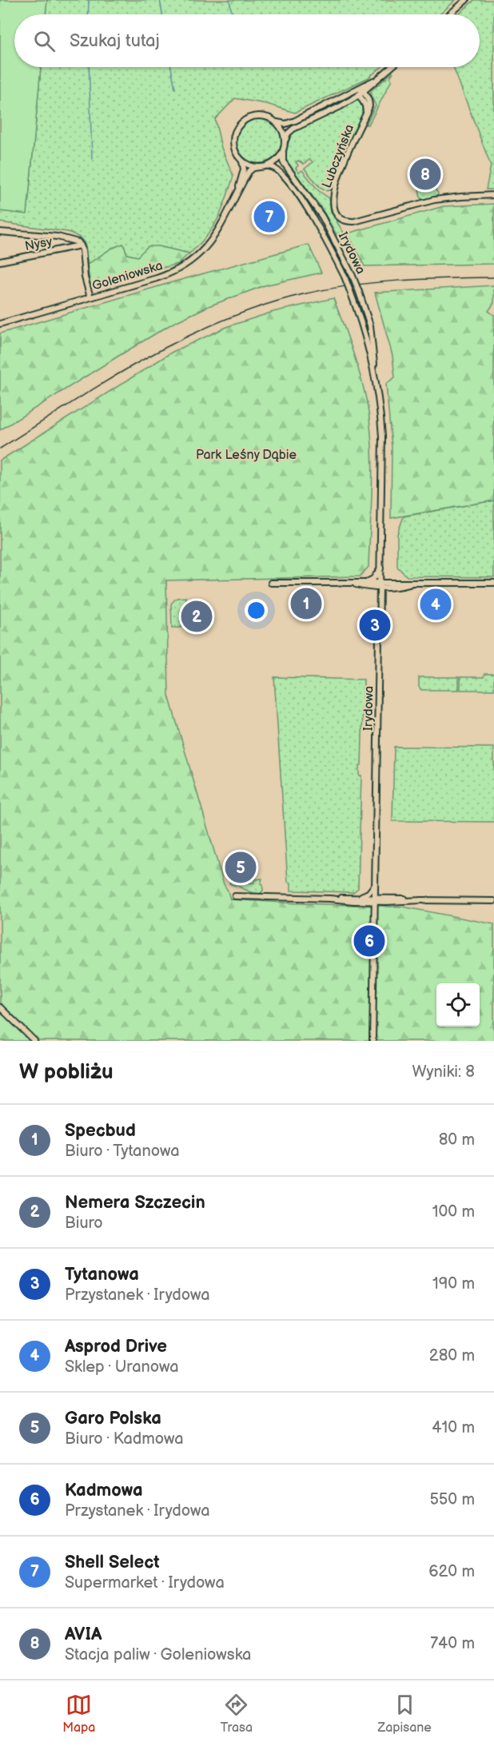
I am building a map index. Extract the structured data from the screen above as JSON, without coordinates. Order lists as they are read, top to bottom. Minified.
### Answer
{"streets":{"street":["Lubczyńska","Nysy","Irydowa","Goleniowska"]},"crossings":[["Lubczyńska","Irydowa"],["Lubczyńska","Goleniowska"],["Irydowa","Goleniowska"]],"parks":["Park Leśny Dąbie"],"page":{"search":"Szukaj tutaj","pins":["8","7","1","4","2","3","5","6"],"heading":["W pobliżu","Wyniki: 8"],"list":[{"mark":"1","name":"Specbud","note":"Biuro · Tytanowa","value":"80 m"},{"mark":"2","name":"Nemera Szczecin","note":"Biuro","value":"100 m"},{"mark":"3","name":"Tytanowa","note":"Przystanek · Irydowa","value":"190 m"},{"mark":"4","name":"Asprod Drive","note":"Sklep · Uranowa","value":"280 m"},{"mark":"5","name":"Garo Polska","note":"Biuro · Kadmowa","value":"410 m"},{"mark":"6","name":"Kadmowa","note":"Przystanek · Irydowa","value":"550 m"},{"mark":"7","name":"Shell Select","note":"Supermarket · Irydowa","value":"620 m"},{"mark":"8","name":"AVIA","note":"Stacja paliw · Goleniowska","value":"740 m"}],"nav":["Mapa","Trasa","Zapisane"]}}
